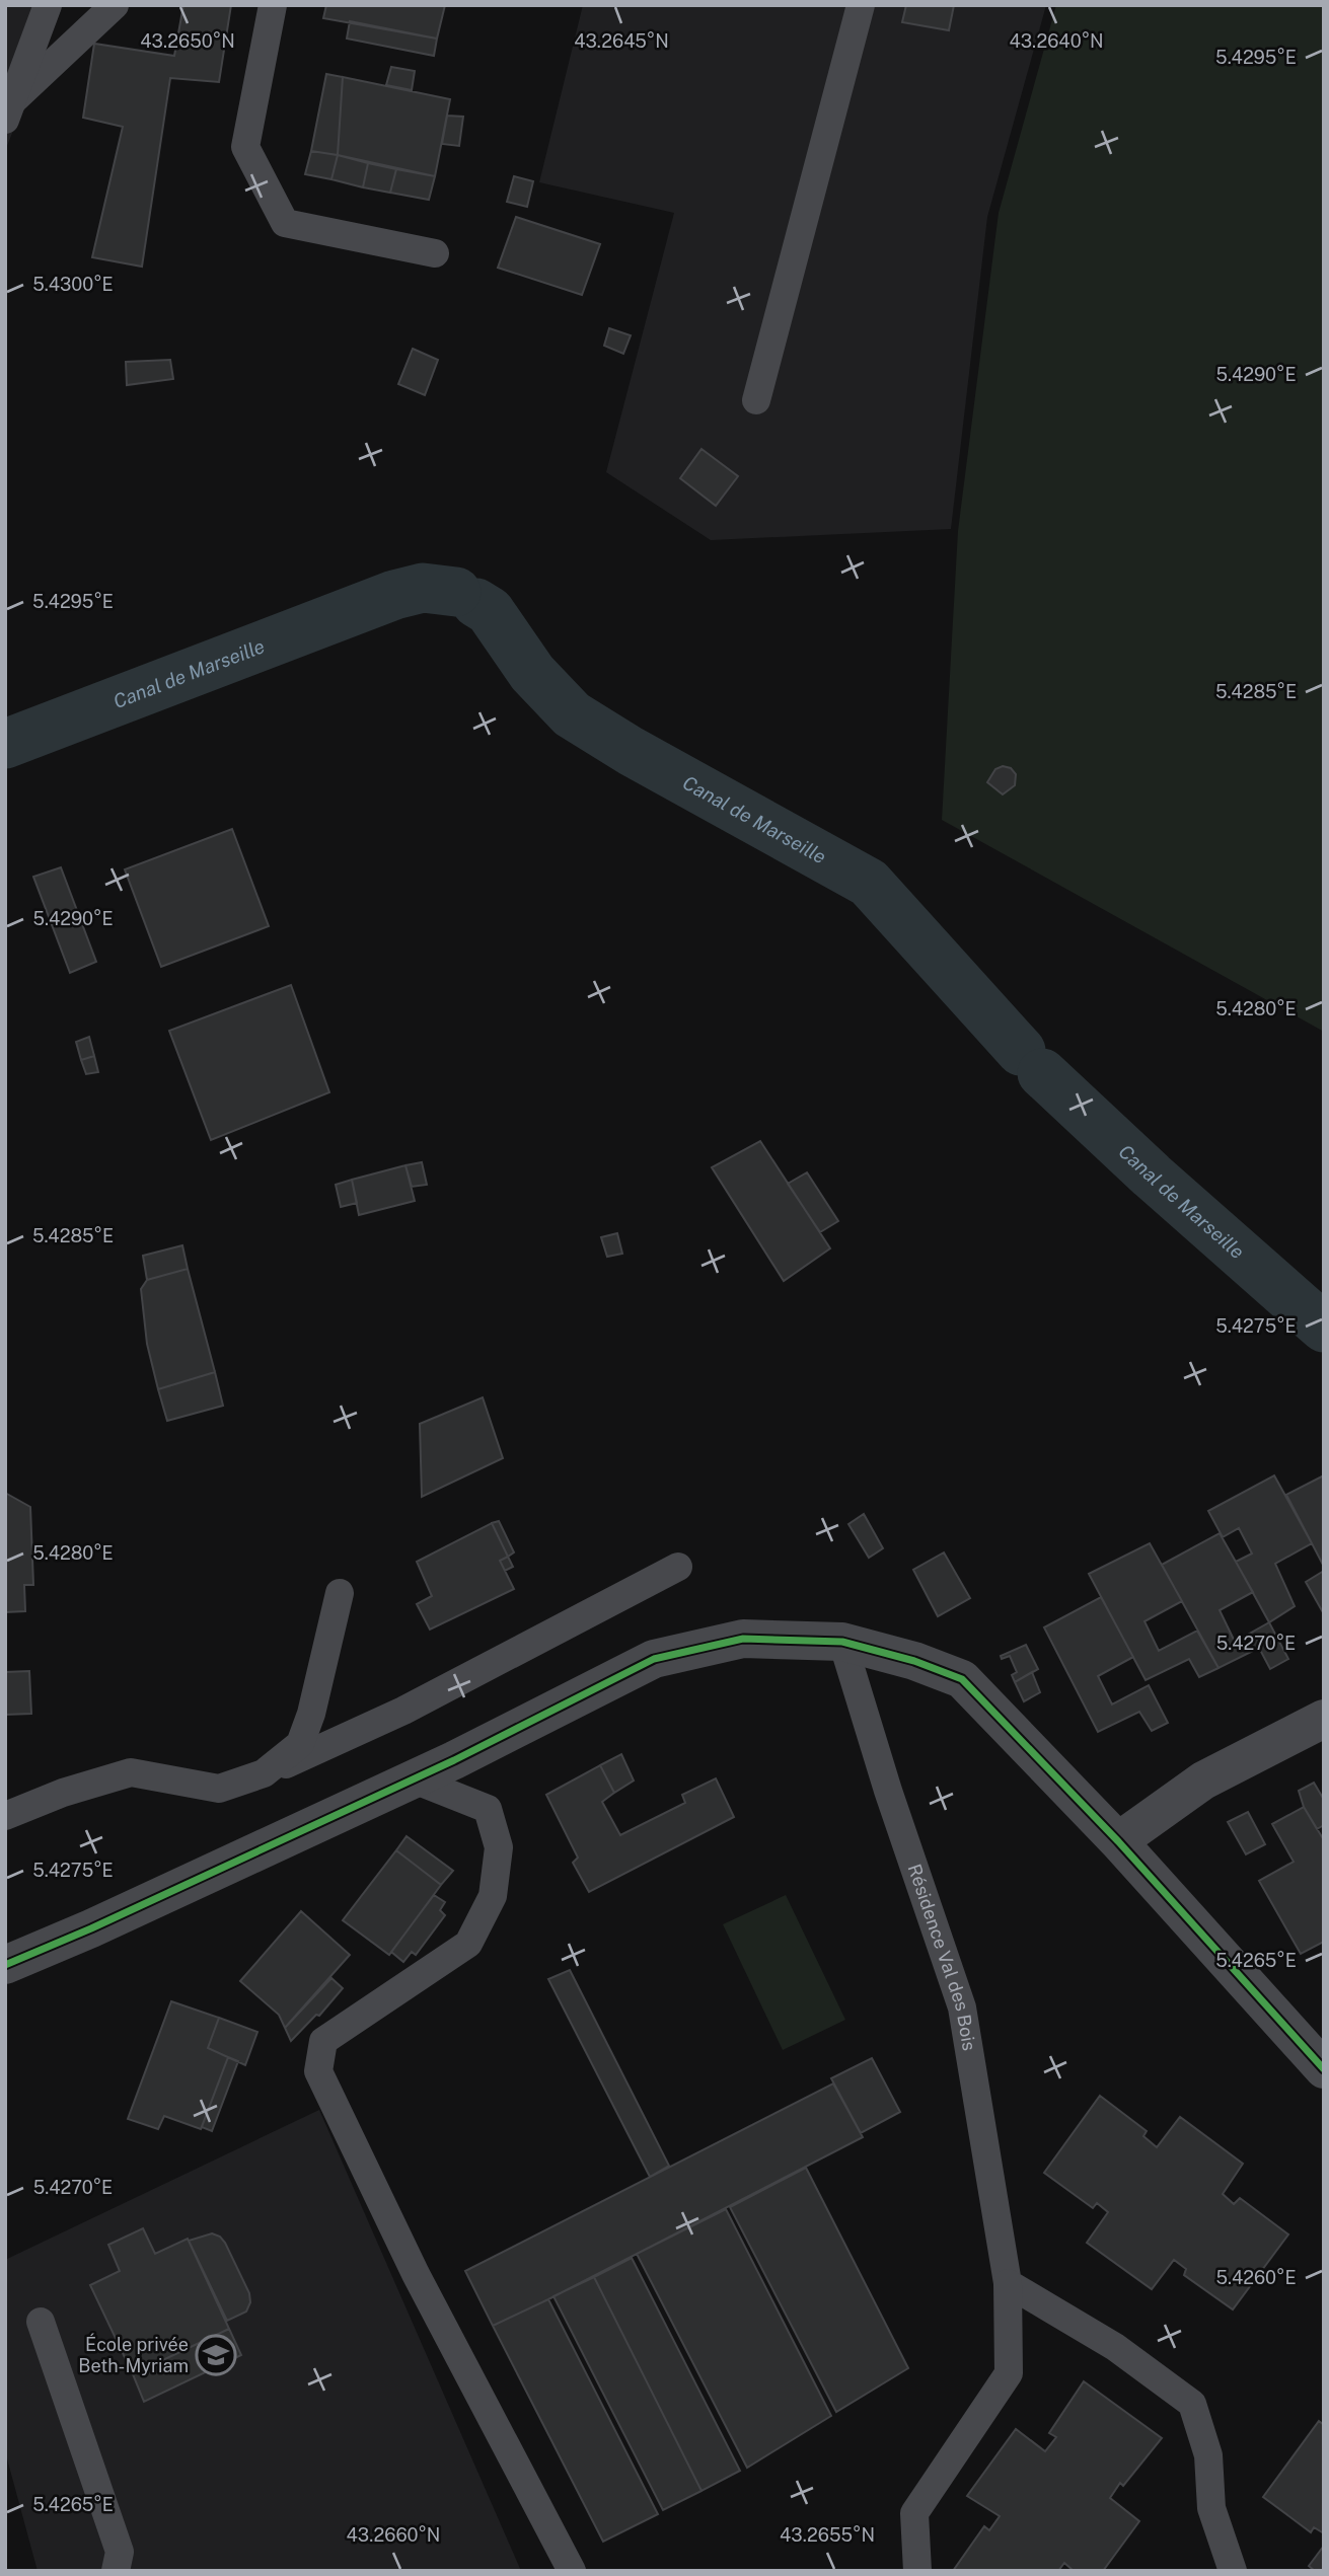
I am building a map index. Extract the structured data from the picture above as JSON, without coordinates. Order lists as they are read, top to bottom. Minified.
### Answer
{"streets":{"lane":["Résidence Val des Bois"]},"water":["Canal de Marseille"],"places":{"school or university":["École privée Beth-Myriam"]},"coordinates":["43.2650°N","43.2645°N","43.2640°N","5.4295°E","5.4300°E","5.4290°E","5.4285°E","5.4280°E","5.4275°E","5.4270°E","5.4265°E","5.4260°E","43.2660°N","43.2655°N"]}
